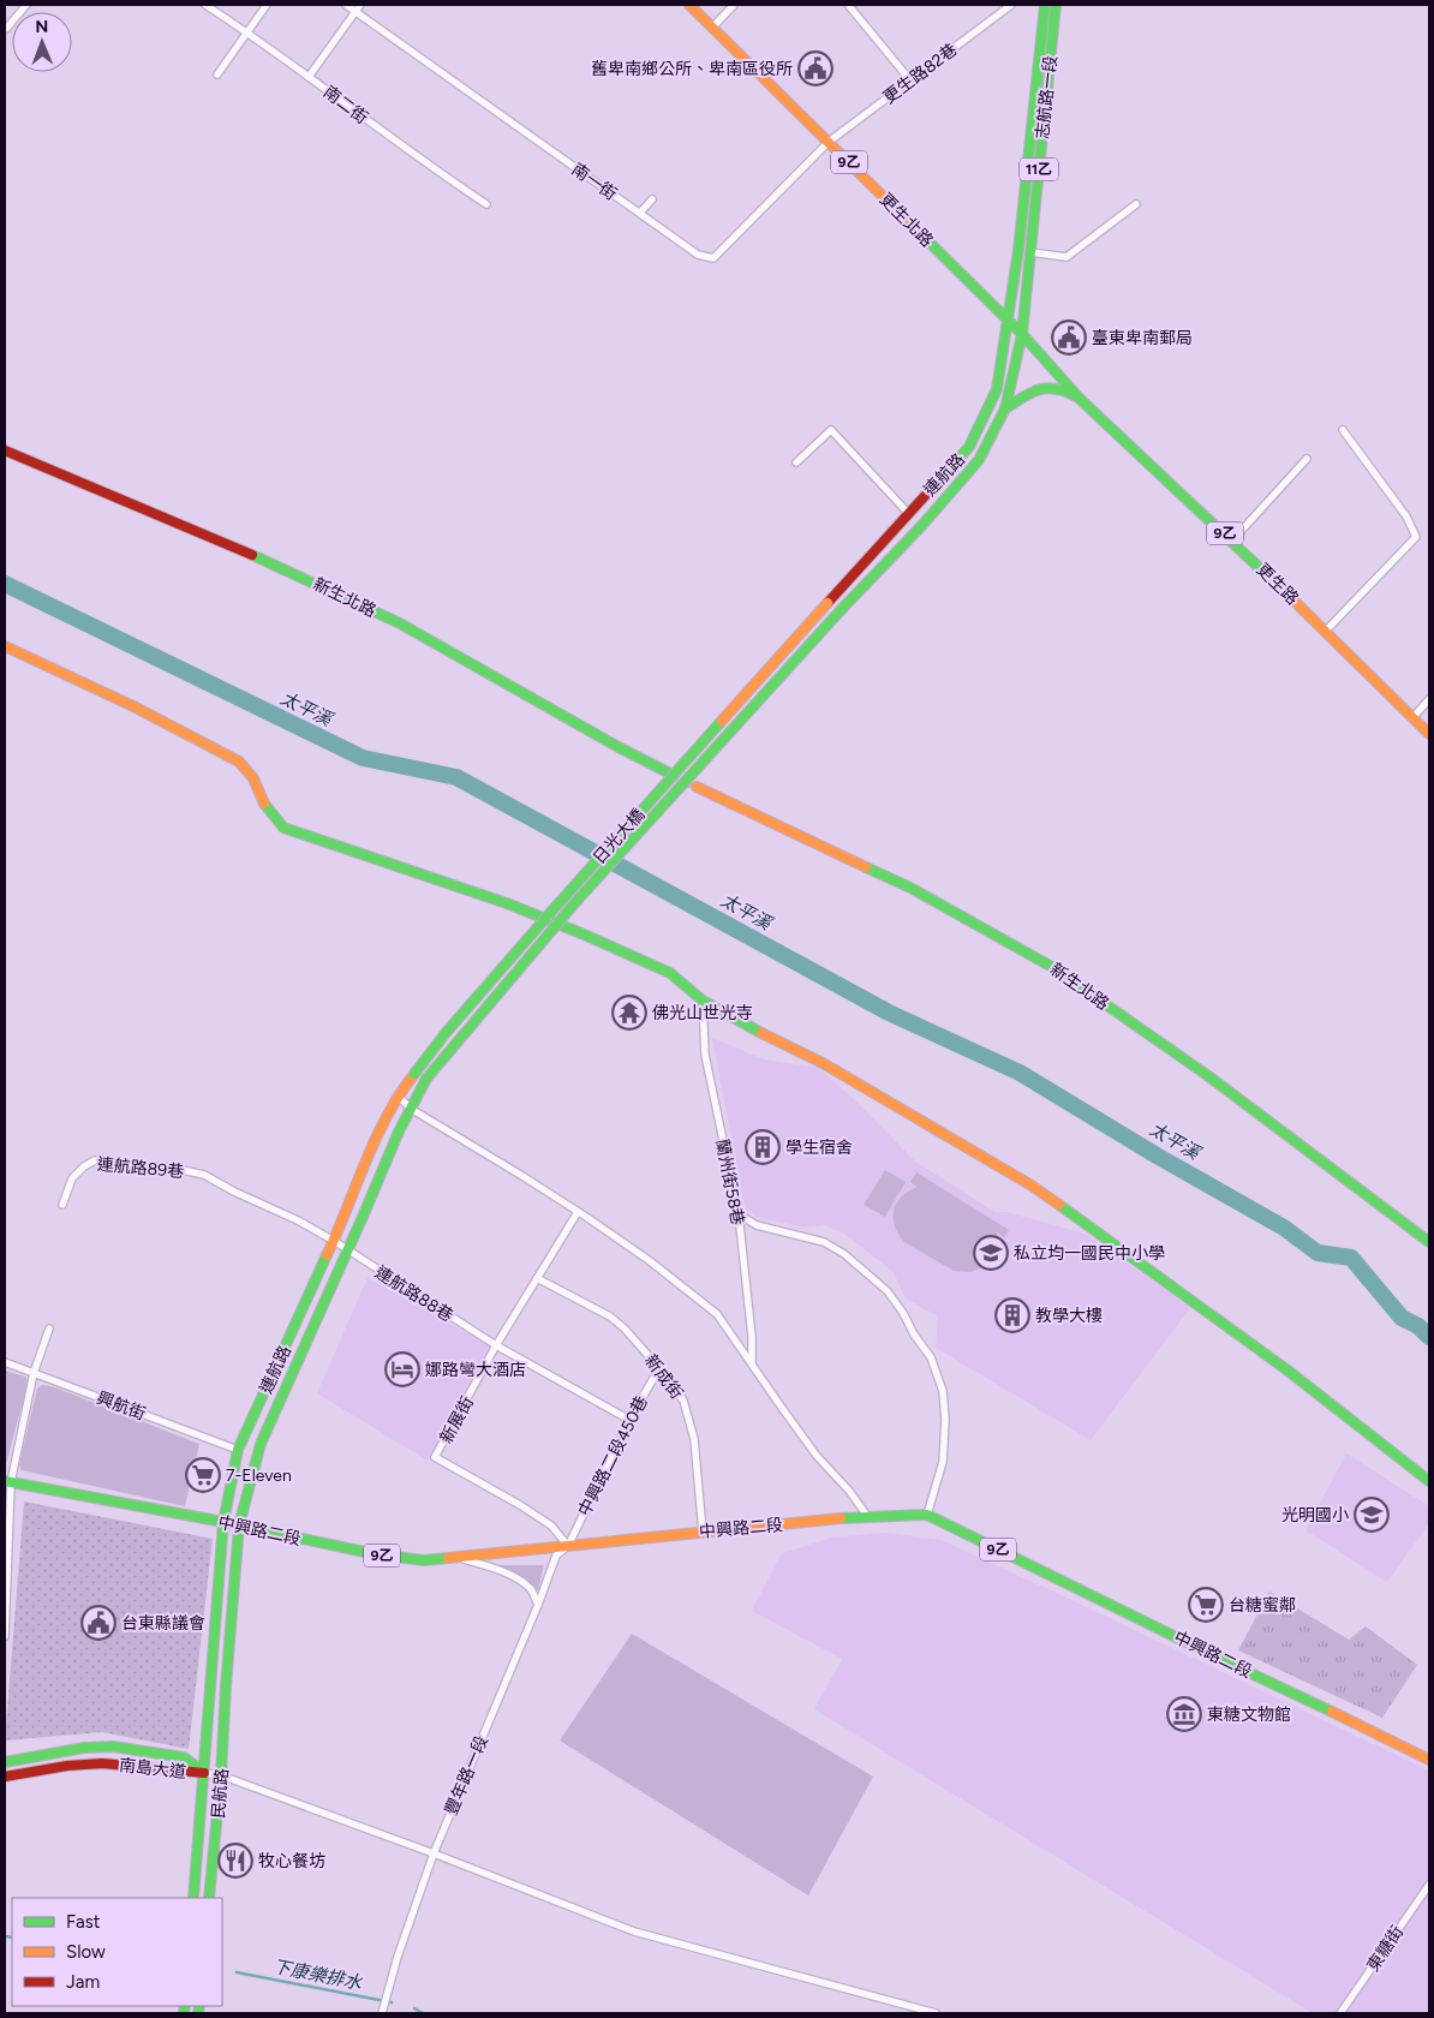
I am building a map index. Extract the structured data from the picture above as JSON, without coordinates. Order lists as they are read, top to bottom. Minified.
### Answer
{"streets":{"street":["更生路82巷","志航路一段","南二街","9乙","11乙","南一街","更生北路","連航路","更生路","新生北路","日光大橋","連航路89巷","蘭州街58巷","連航路88巷","新成街","興航街","新展街","中興路二段450巷","中興路二段","南島大道","豐年路一段","民航路","東糖街"]},"crossings":[["更生路82巷","南一街"],["更生路82巷","更生北路"],["志航路一段","更生北路"],["志航路一段","連航路"],["志航路一段","更生路"],["南一街","更生北路"],["更生北路","連航路"],["更生北路","更生路"],["連航路","更生路"],["連航路","日光大橋"],["連航路","連航路89巷"],["連航路","連航路88巷"],["連航路","興航街"],["連航路","中興路二段"],["連航路","民航路"],["連航路89巷","連航路88巷"],["連航路88巷","新展街"],["連航路88巷","中興路二段450巷"],["新成街","新展街"],["新成街","中興路二段450巷"],["新成街","中興路二段"],["新展街","中興路二段450巷"],["新展街","中興路二段"],["新展街","豐年路一段"],["中興路二段450巷","中興路二段"],["中興路二段450巷","豐年路一段"],["中興路二段","豐年路一段"],["南島大道","民航路"]],"water":["太平溪","下康樂排水"],"places":{"public building":["舊卑南鄉公所、卑南區役所","臺東卑南郵局","台東縣議會"],"temple":["佛光山世光寺"],"building":["學生宿舍","教學大樓"],"school or university":["私立均一國民中小學","光明國小"],"hotel":["娜路彎大酒店"],"supermarket":["7-Eleven","台糖蜜鄰"],"museum":["東糖文物館"],"restaurant":["牧心餐坊"]},"legend":["Fast","Slow","Jam"],"north":"top"}
